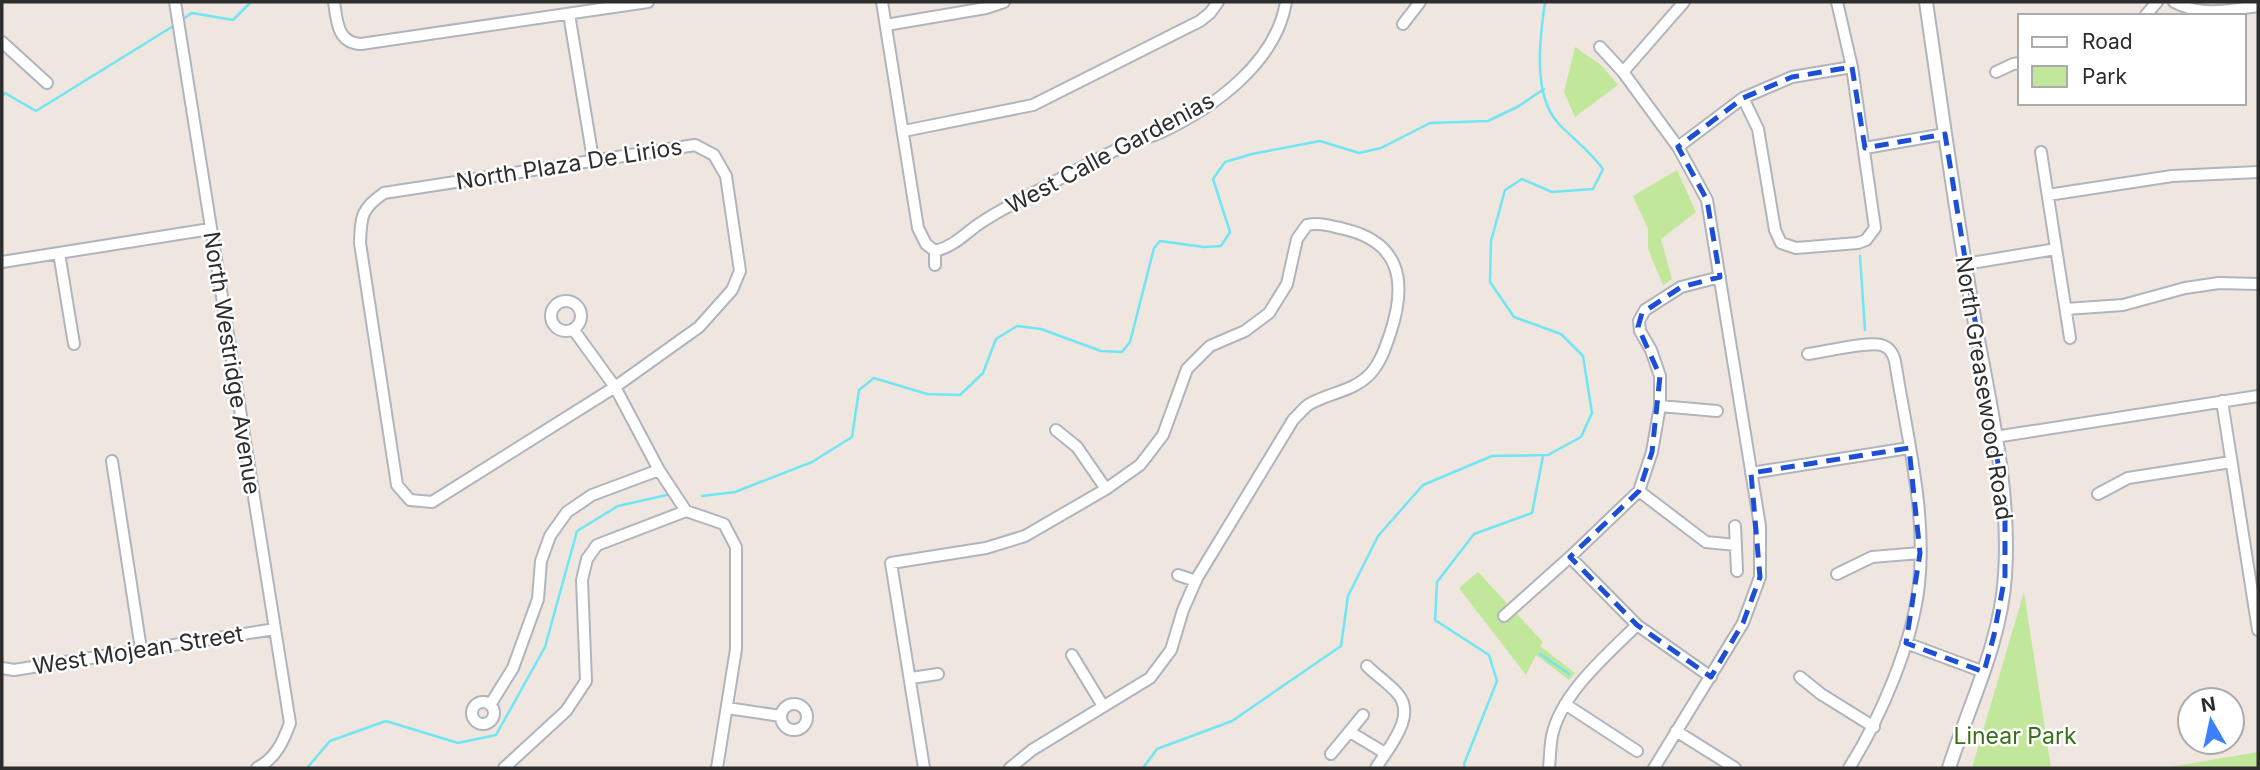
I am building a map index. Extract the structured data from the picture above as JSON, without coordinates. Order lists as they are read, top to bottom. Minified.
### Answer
{"streets":{"street":["West Calle Gardenias","North Plaza De Lirios","North Westridge Avenue","North Greasewood Road","West Mojean Street"]},"crossings":[["North Westridge Avenue","West Mojean Street"]],"parks":["Linear Park"],"legend":["Road","Park"],"north":"top"}
